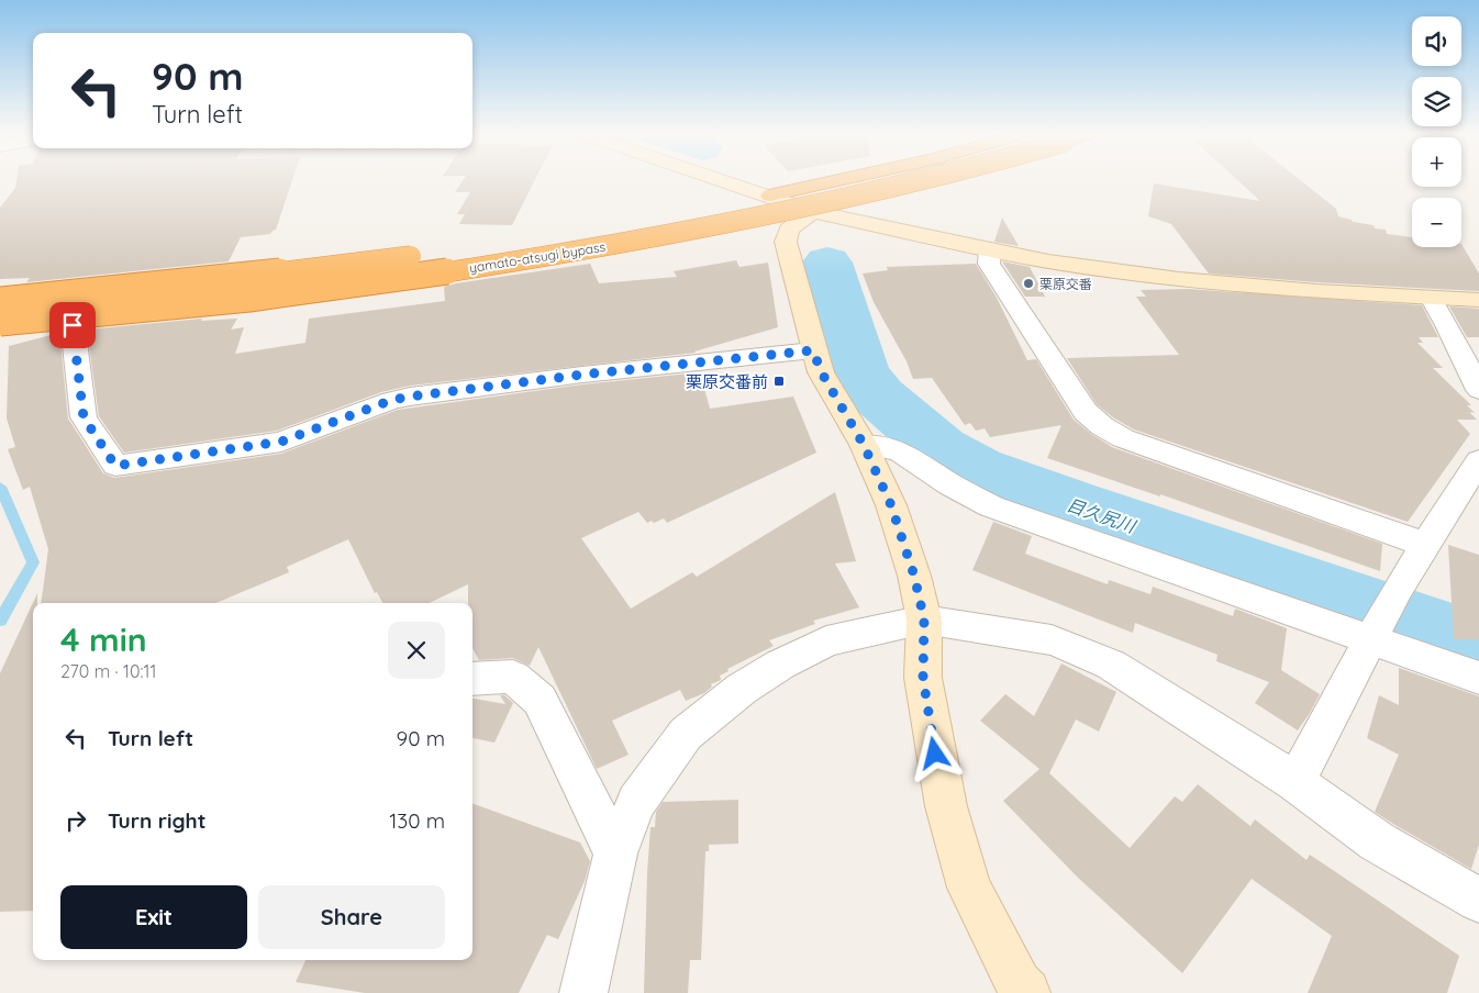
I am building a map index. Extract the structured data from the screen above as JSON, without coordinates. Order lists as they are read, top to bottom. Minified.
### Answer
{"streets":{"highway":["yamato-atsugi bypass"]},"water":["目久尻川"],"places":{"other":["栗原交番"],"transit":["栗原交番前"]},"page":{"map_buttons":["+","−"],"turn":["90 m","Turn left"],"heading":["4 min","270 m · 10:11"],"list":[{"name":"Turn left","value":"90 m"},{"name":"Turn right","value":"130 m"}],"buttons":["Exit","Share"]}}
